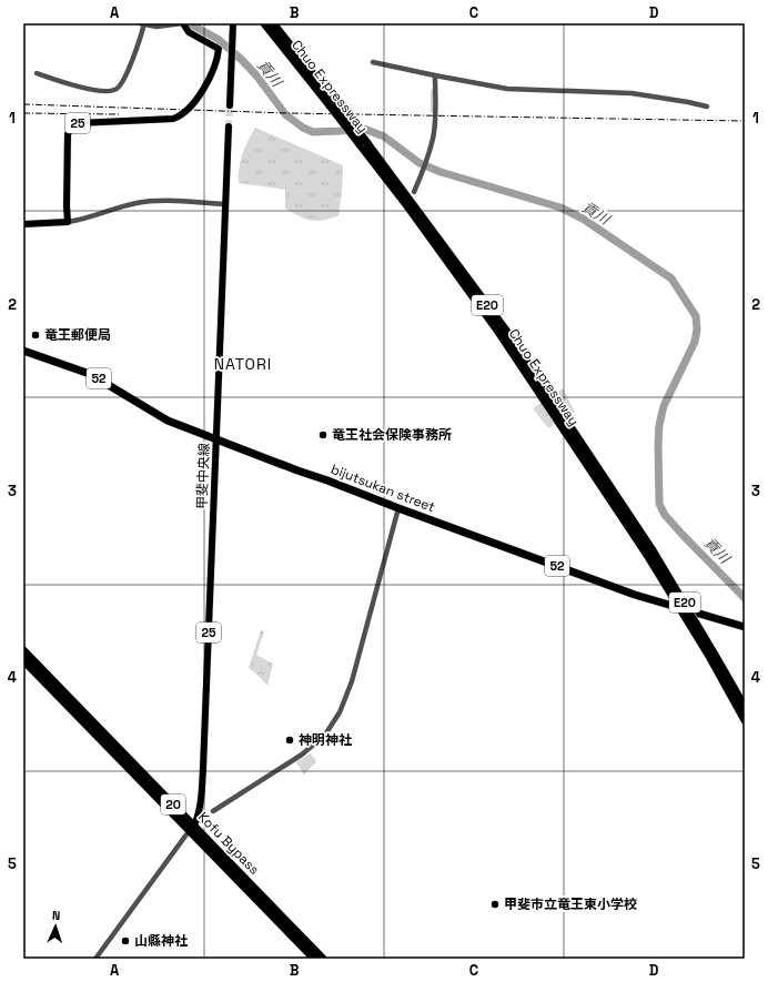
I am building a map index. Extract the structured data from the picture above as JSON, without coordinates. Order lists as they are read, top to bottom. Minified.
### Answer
{"streets":{"highway":["Chuo Expressway","E20","52","bijutsukan street","20","Kofu Bypass"],"main road":["25","甲斐中央線"]},"crossings":[["甲斐中央線","bijutsukan street"],["甲斐中央線","Kofu Bypass"]],"districts":["NATORI"],"water":["貢川"],"places":["竜王郵便局","竜王社会保険事務所","神明神社","甲斐市立竜王東小学校","山縣神社"],"north":"top","grid":{"columns":["A","B","C","D"],"rows":["1","2","3","4","5"]}}
